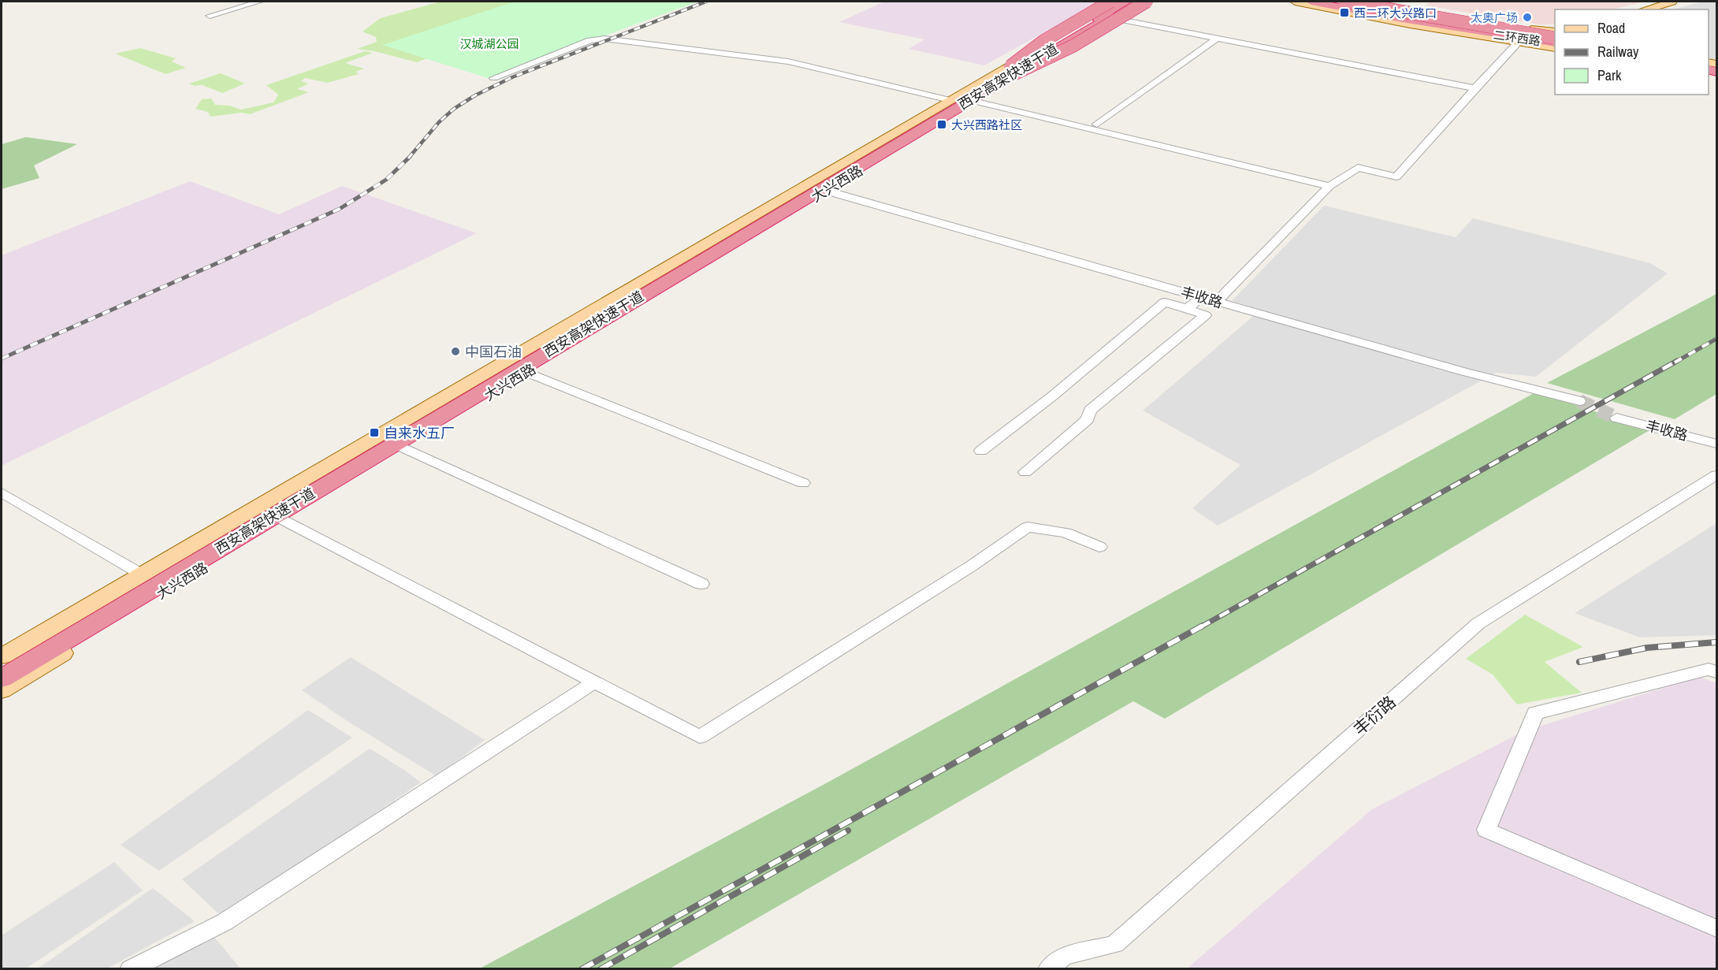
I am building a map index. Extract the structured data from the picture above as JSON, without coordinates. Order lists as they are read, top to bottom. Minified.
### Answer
{"streets":{"highway":["二环西路","西安高架快速干道"],"main road":["大兴西路"],"street":["丰收路","丰衍路"]},"crossings":[["西安高架快速干道","大兴西路"],["大兴西路","丰收路"]],"parks":["汉城湖公园"],"places":{"transit":["西二环大兴路口","大兴西路社区","自来水五厂"],"other":["太奥广场","中国石油"]},"legend":["Road","Railway","Park"]}
